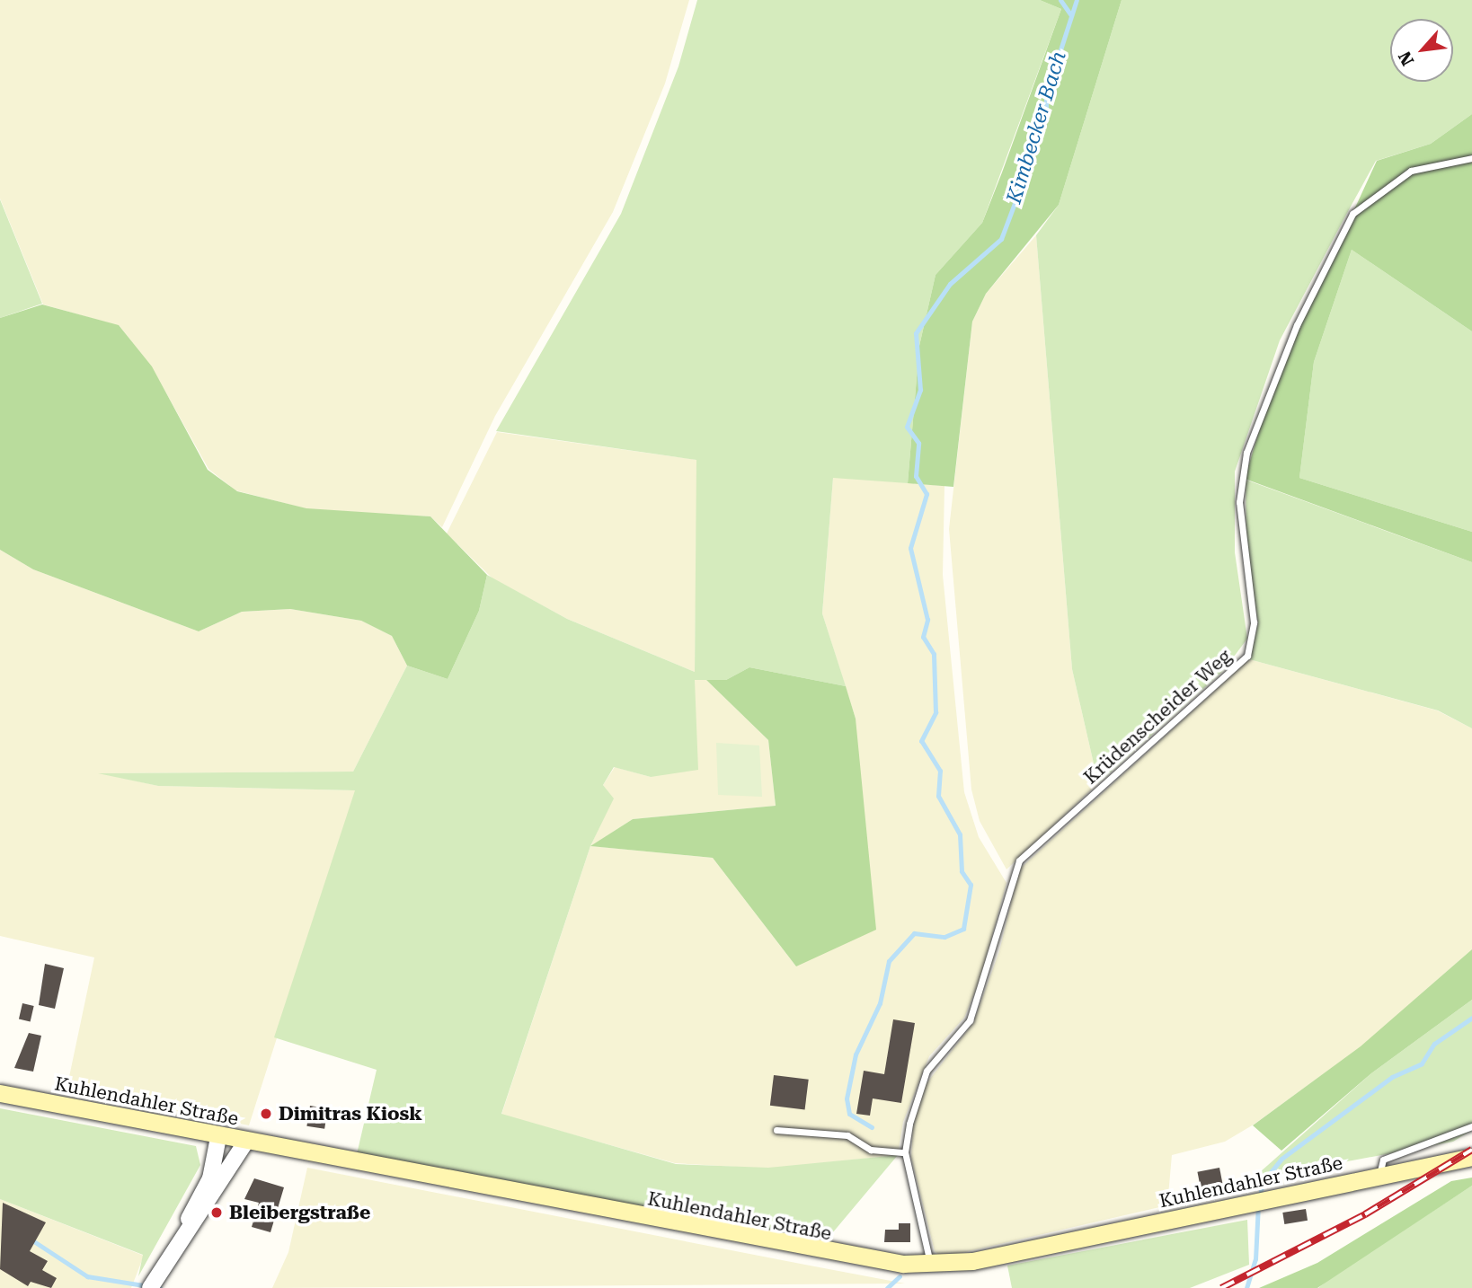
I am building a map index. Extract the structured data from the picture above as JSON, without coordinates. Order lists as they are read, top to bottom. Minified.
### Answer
{"streets":{"main road":["Kuhlendahler Straße"],"lane":["Krüdenscheider Weg"]},"crossings":[["Krüdenscheider Weg","Kuhlendahler Straße"]],"water":["Kimbecker Bach"],"places":["Dimitras Kiosk","Bleibergstraße"],"north":"bottom left"}
